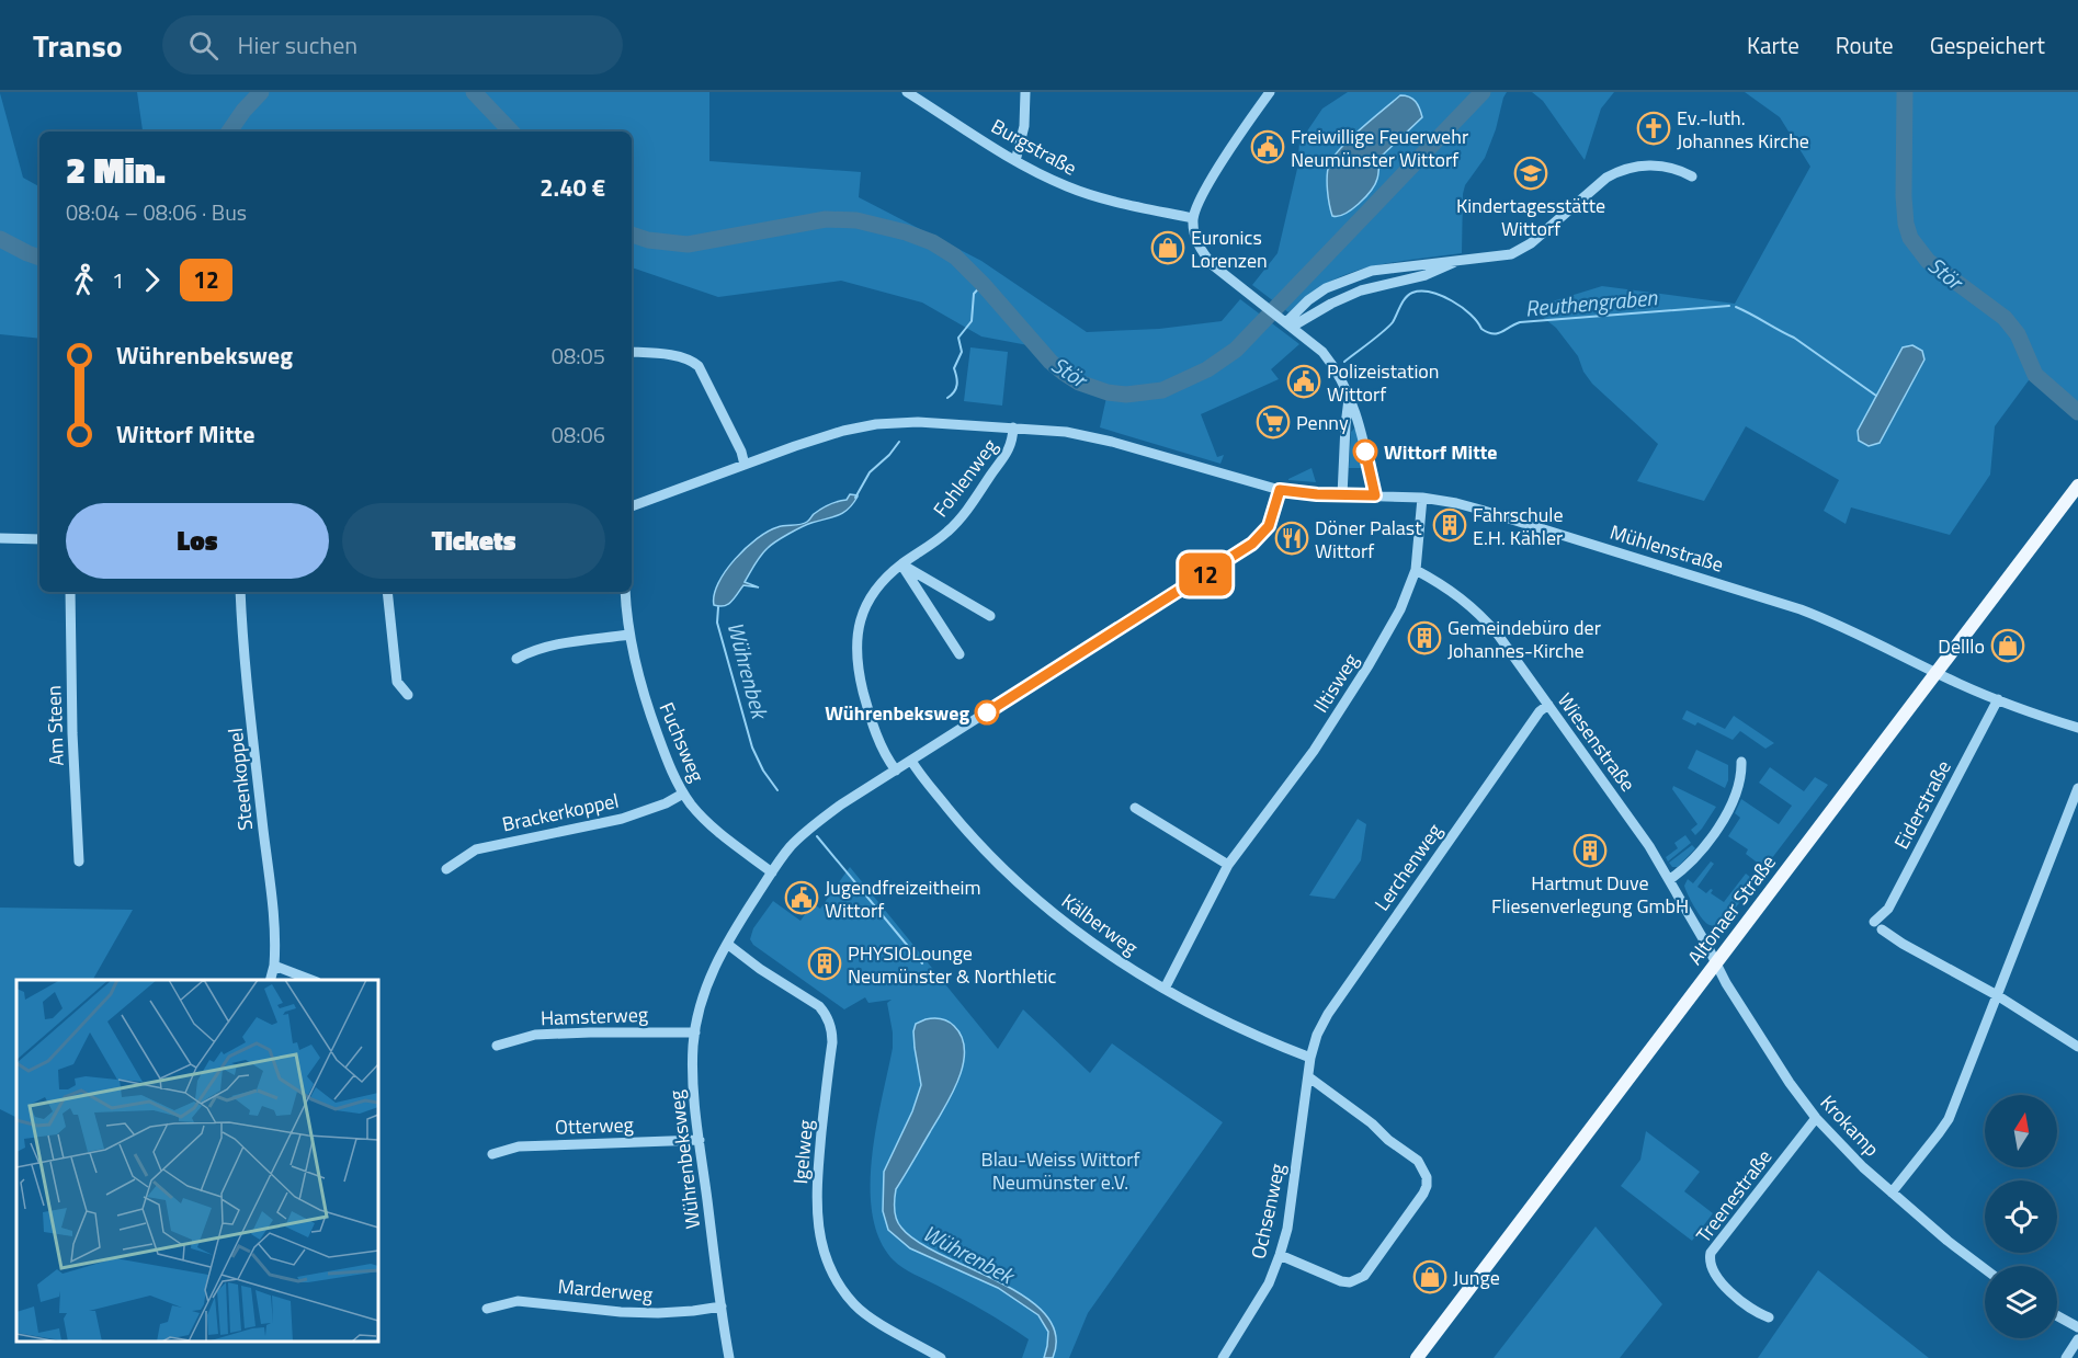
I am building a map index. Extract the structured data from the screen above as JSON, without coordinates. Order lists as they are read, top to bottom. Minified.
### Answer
{"streets":{"main road":["Altonaer Straße"],"street":["Burgstraße","Fohlenweg","Mühlenstraße","Iltisweg","Am Steen","Fuchsweg","Wiesenstraße","Steenkoppel","Eiderstraße","Brackerkoppel","Lerchenweg","Kälberweg","Hamsterweg","Otterweg","Krokamp","Igelweg","Wührenbeksweg","Treenestraße","Ochsenweg","Marderweg"]},"crossings":[["Fohlenweg","Mühlenstraße"],["Fohlenweg","Wührenbeksweg"],["Mühlenstraße","Iltisweg"],["Mühlenstraße","Eiderstraße"],["Mühlenstraße","Altonaer Straße"],["Mühlenstraße","Wührenbeksweg"],["Iltisweg","Wiesenstraße"],["Iltisweg","Kälberweg"],["Fuchsweg","Brackerkoppel"],["Fuchsweg","Wührenbeksweg"],["Wiesenstraße","Lerchenweg"],["Wiesenstraße","Altonaer Straße"],["Wiesenstraße","Krokamp"],["Lerchenweg","Kälberweg"],["Lerchenweg","Ochsenweg"],["Altonaer Straße","Krokamp"],["Kälberweg","Wührenbeksweg"],["Kälberweg","Ochsenweg"],["Hamsterweg","Wührenbeksweg"],["Otterweg","Wührenbeksweg"],["Krokamp","Treenestraße"],["Igelweg","Wührenbeksweg"],["Wührenbeksweg","Marderweg"]],"water":["Stör","Reuthengraben","Wührenbek"],"parks":["Blau-Weiss Wittorf Neumünster e.V."],"places":{"church":["Ev.-luth. Johannes Kirche"],"public building":["Freiwillige Feuerwehr Neumünster Wittorf","Polizeistation Wittorf","Jugendfreizeitheim Wittorf"],"school or university":["Kindertagesstätte Wittorf"],"shop":["Euronics Lorenzen","Delllo","Junge"],"supermarket":["Penny"],"other":["Wittorf Mitte","Wührenbeksweg"],"building":["Fahrschule E.H. Kähler","Gemeindebüro der Johannes-Kirche","Hartmut Duve Fliesenverlegung GmbH","PHYSIOLounge Neumünster & Northletic"],"restaurant":["Döner Palast Wittorf"]},"lines":["bus line 12"],"north":"top","page":{"header":"Transo","search":"Hier suchen","nav":["Karte","Route","Gespeichert"],"on_map":"12","heading":["2 Min.","08:04 – 08:06 · Bus","2.40 €"],"legs":["1","12"],"list":[{"name":"Wührenbeksweg","value":"08:05"},{"name":"Wittorf Mitte","value":"08:06"}],"buttons":["Los","Tickets"]}}
